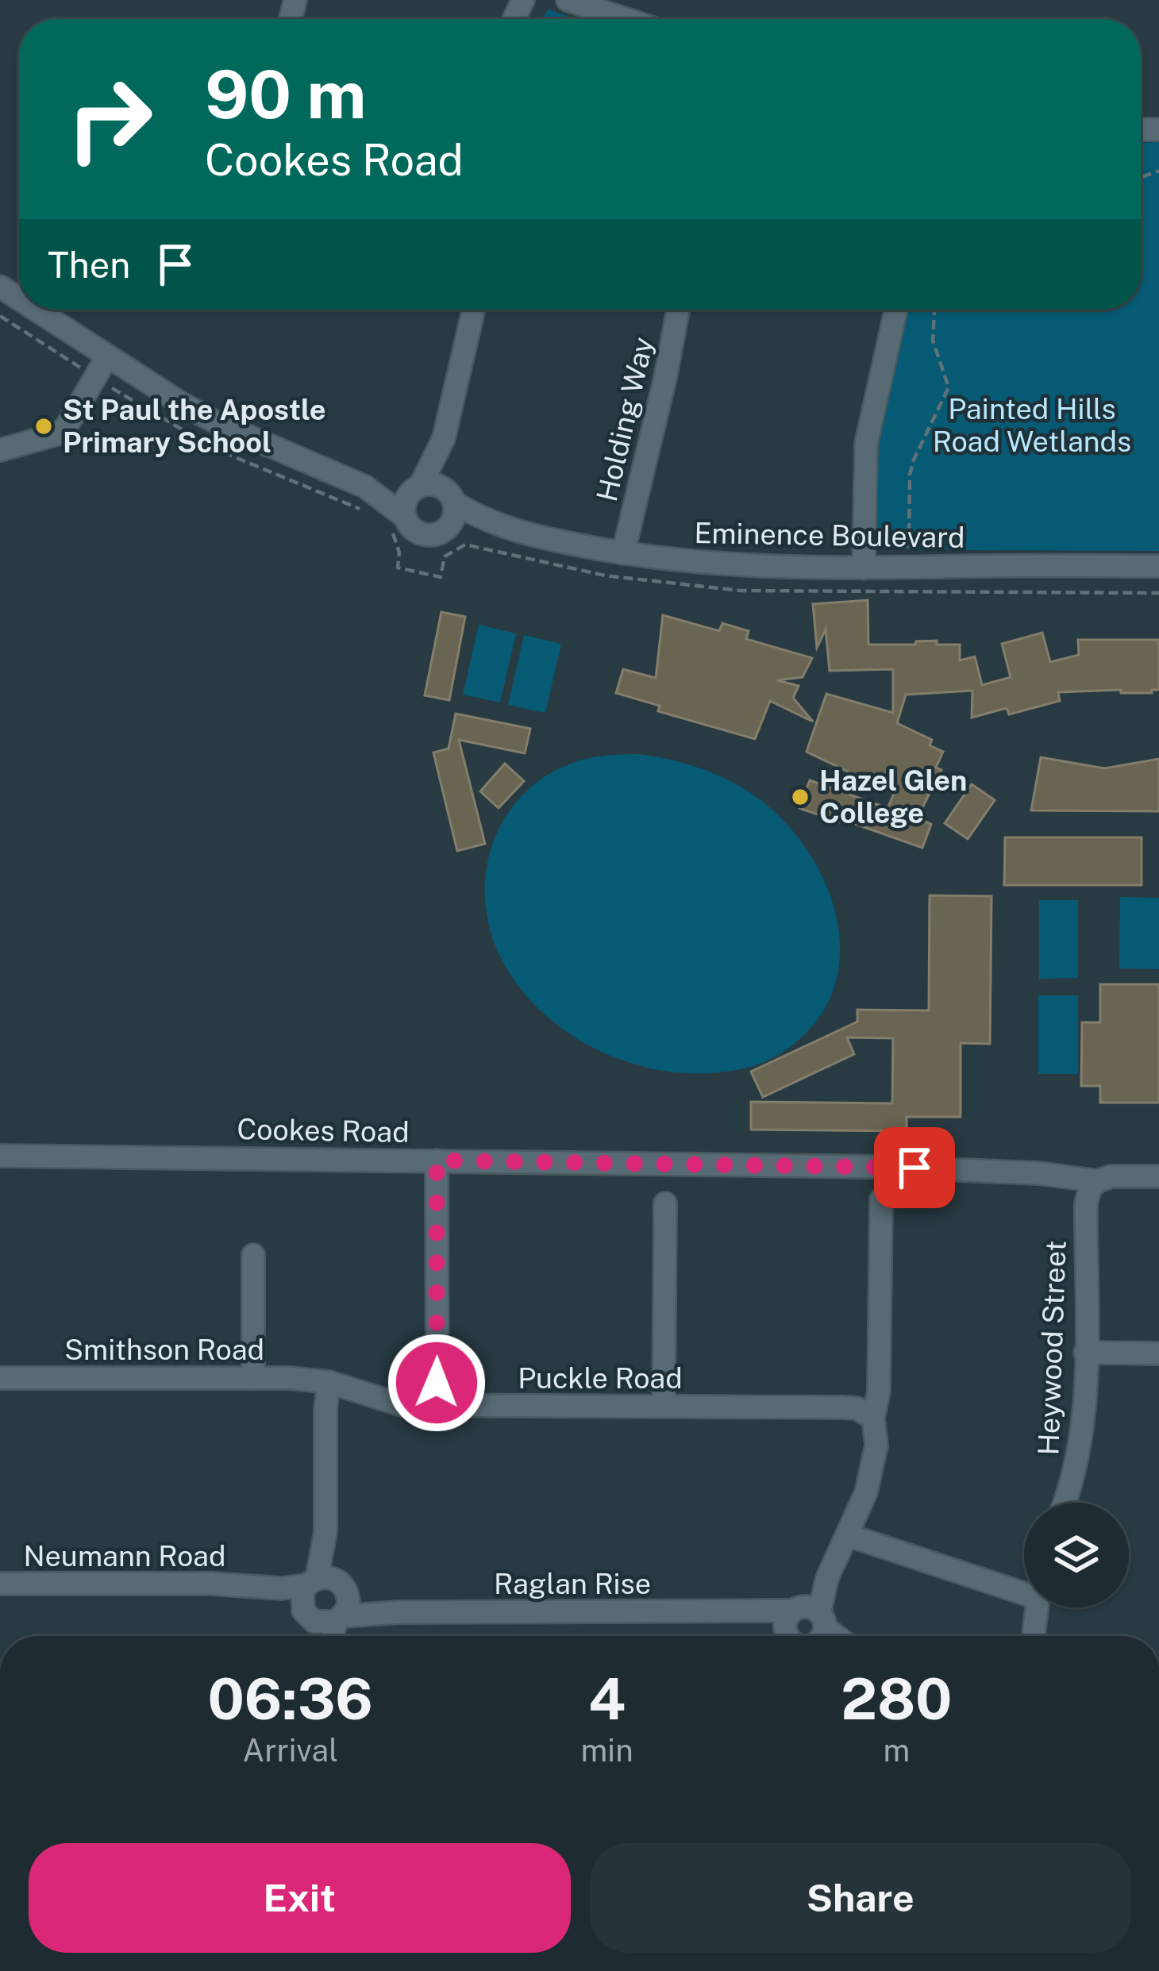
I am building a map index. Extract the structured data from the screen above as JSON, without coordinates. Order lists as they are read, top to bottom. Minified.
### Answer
{"streets":{"street":["Holding Way","Eminence Boulevard","Cookes Road","Heywood Street","Smithson Road","Puckle Road","Neumann Road","Raglan Rise"]},"crossings":[["Holding Way","Eminence Boulevard"],["Cookes Road","Heywood Street"],["Smithson Road","Puckle Road"],["Neumann Road","Raglan Rise"]],"parks":["Painted Hills Road Wetlands"],"places":["St Paul the Apostle Primary School","Hazel Glen College"],"page":{"turn":["90 m","Cookes Road"],"then":"Then","eta":["06:36","Arrival","4","min","280","m"],"buttons":["Exit","Share"]}}
